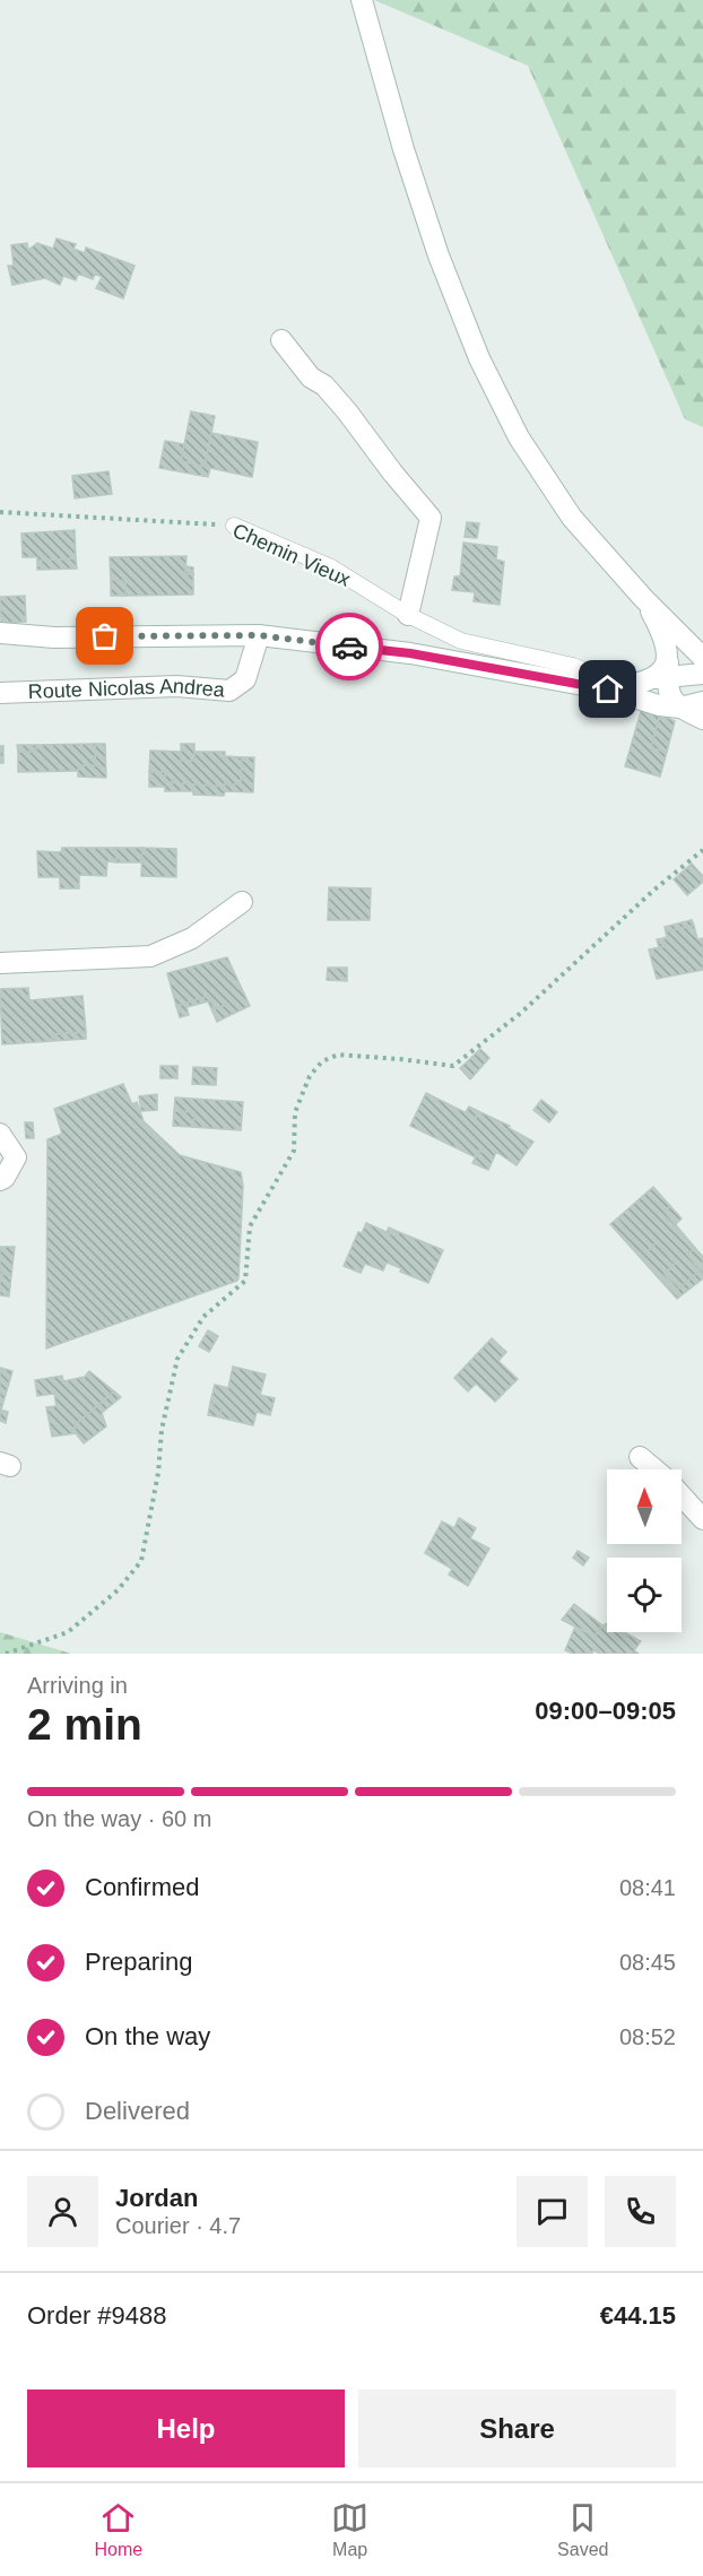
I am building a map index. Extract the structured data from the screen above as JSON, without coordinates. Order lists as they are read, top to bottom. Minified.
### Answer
{"streets":{"street":["Route Nicolas Andrea"],"lane":["Chemin Vieux"]},"north":"top","page":{"heading":["2 min","Arriving in","09:00–09:05"],"panel":["Jordan","Courier · 4.7","Order #9488","€44.15"],"bar":"On the way · 60 m","list":[["Confirmed","08:41"],["Preparing","08:45"],["On the way","08:52"],"Delivered"],"buttons":["Help","Share"],"tabs":["Home","Map","Saved"]}}
